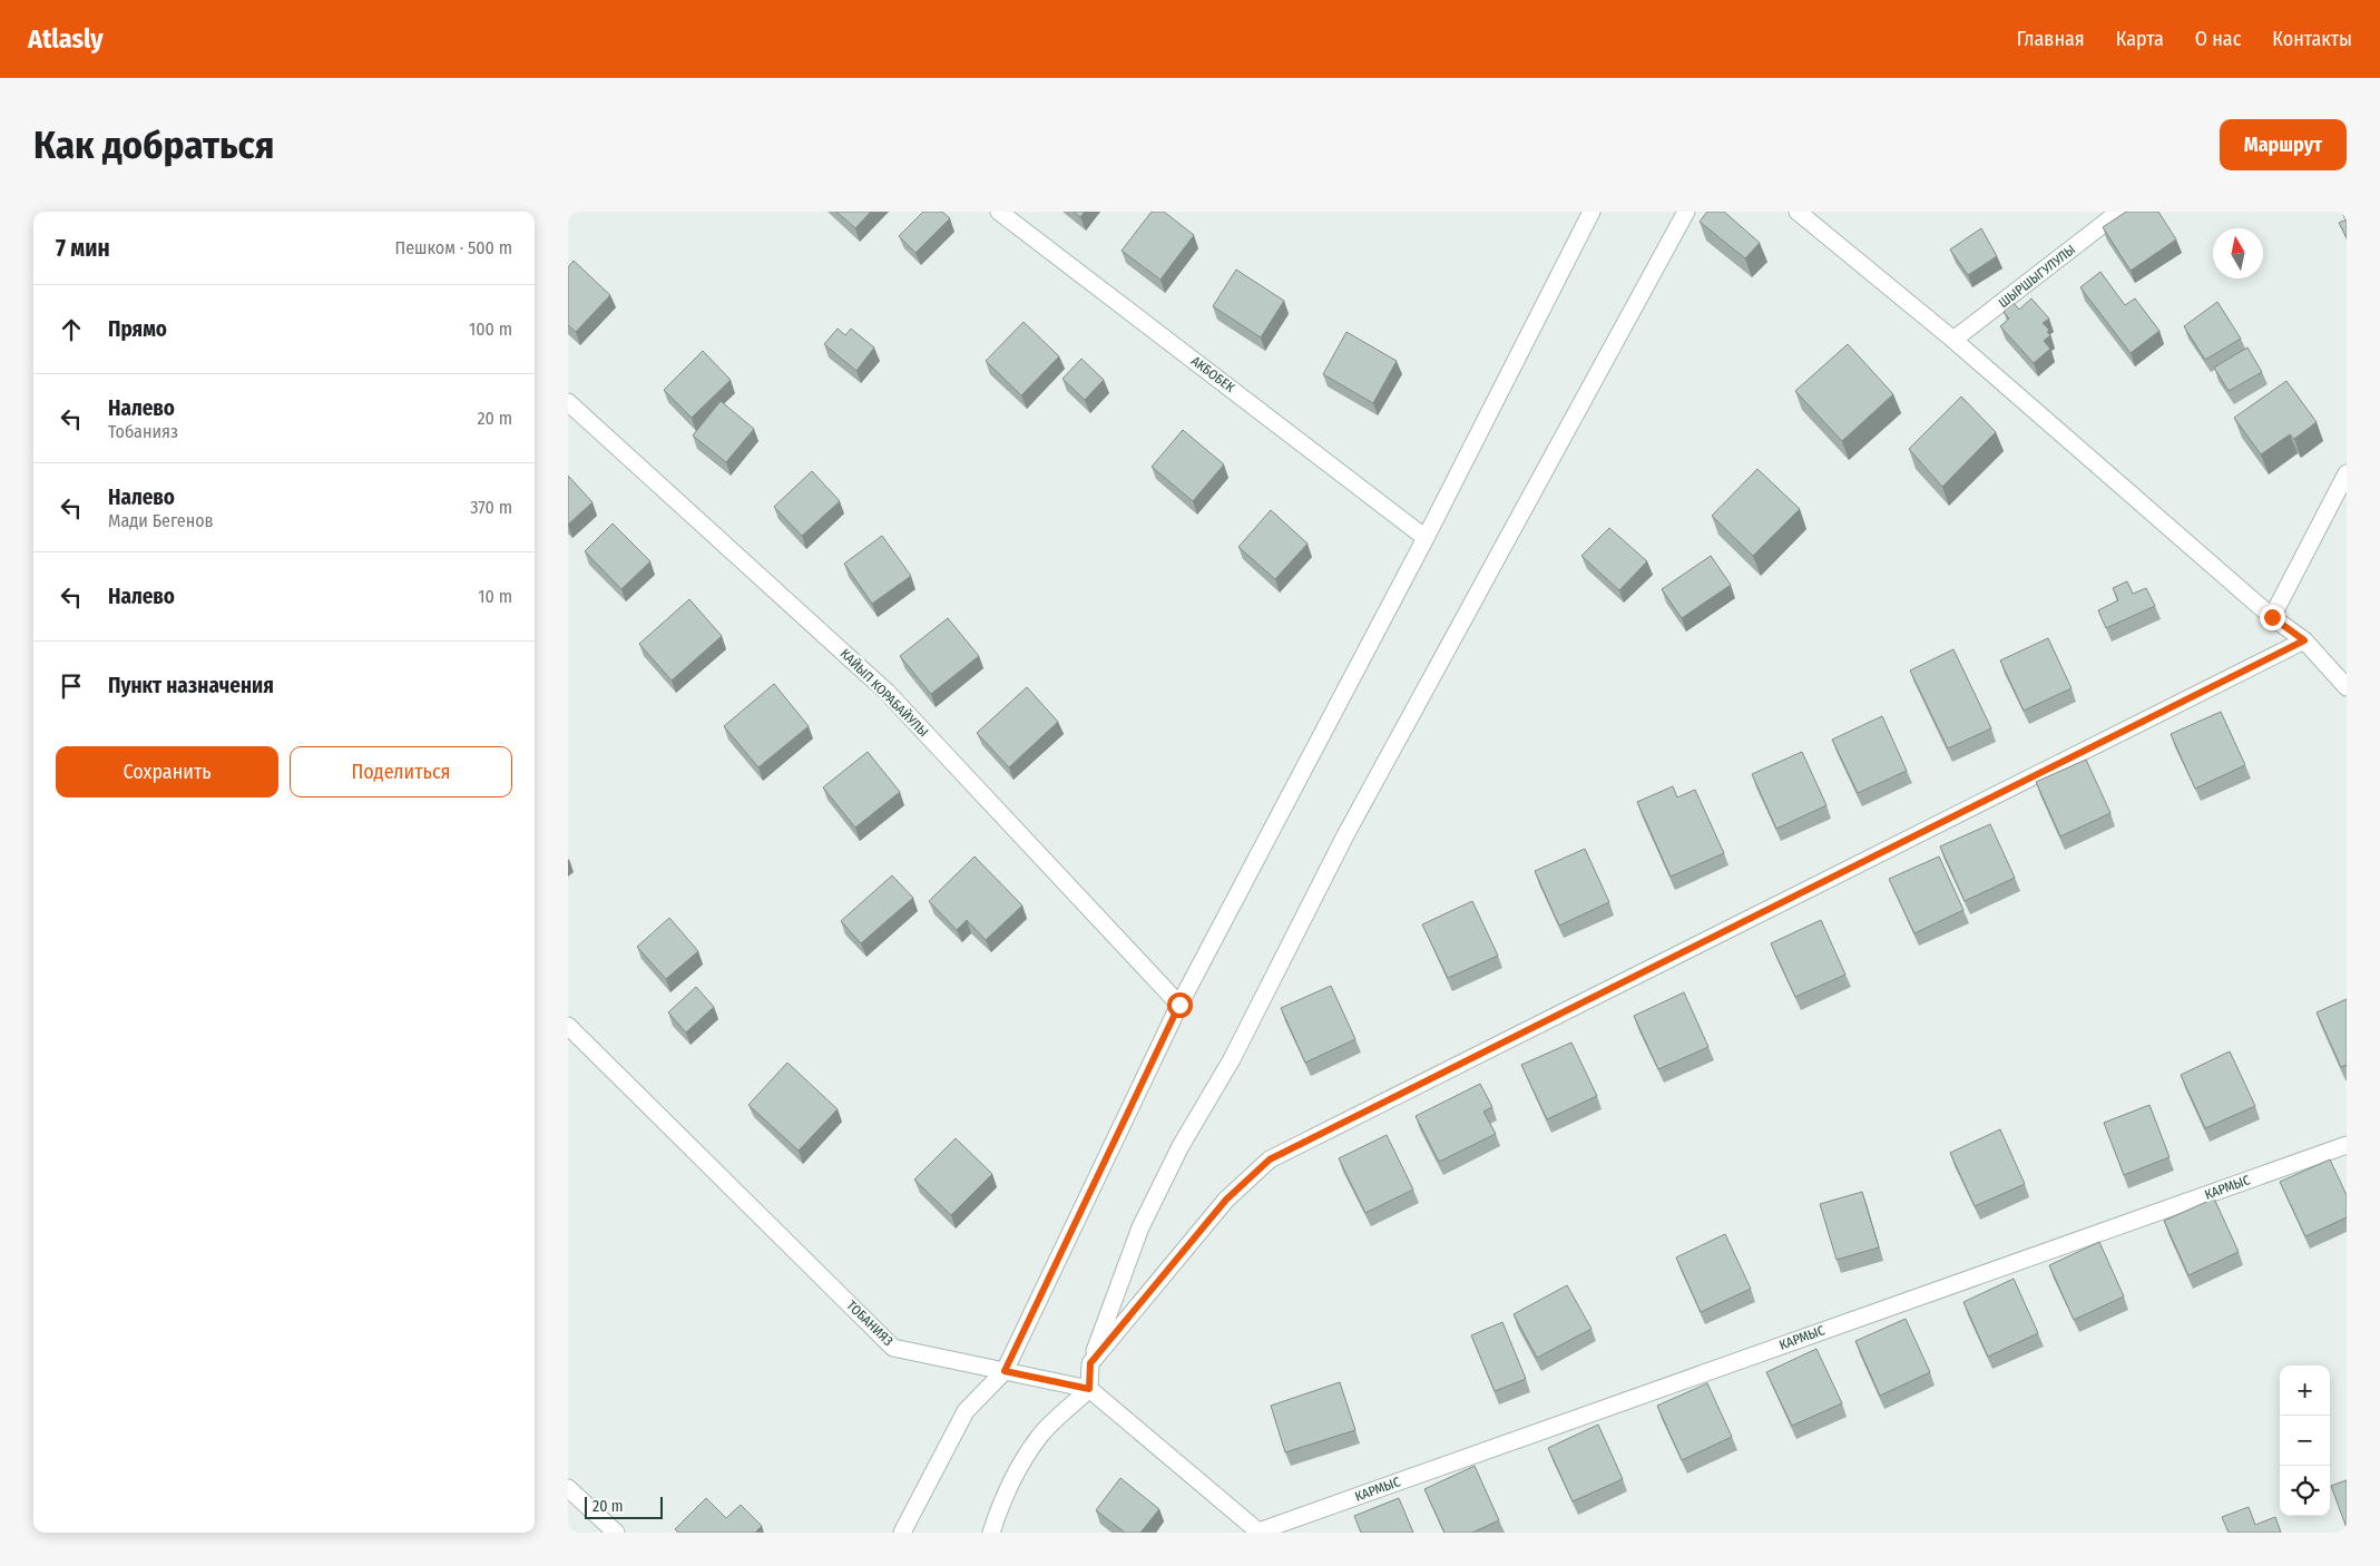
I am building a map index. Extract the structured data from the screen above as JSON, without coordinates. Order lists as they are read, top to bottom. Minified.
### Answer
{"streets":{"street":["ШЫРШЫГУЛУЛЫ","АКБОБЕК","КАЙЫП КОРАБАЙУЛЫ","КАРМЫС","ТОБАНИЯЗ"]},"crossings":[["КАРМЫС","ТОБАНИЯЗ"]],"scale_bar":"20 m","north":"top","page":{"header":"Atlasly","nav":["Главная","Карта","О нас","Контакты"],"buttons":["Маршрут",["Сохранить","Поделиться"]],"title":"Как добраться","heading":["7 мин","Пешком · 500 m"],"list":[["Прямо","100 m"],["Налево","Тобанияз","20 m"],["Налево","Мади Бегенов","370 m"],["Налево","10 m"],"Пункт назначения"],"map_buttons":["+","−"],"scale":"20 m"}}
